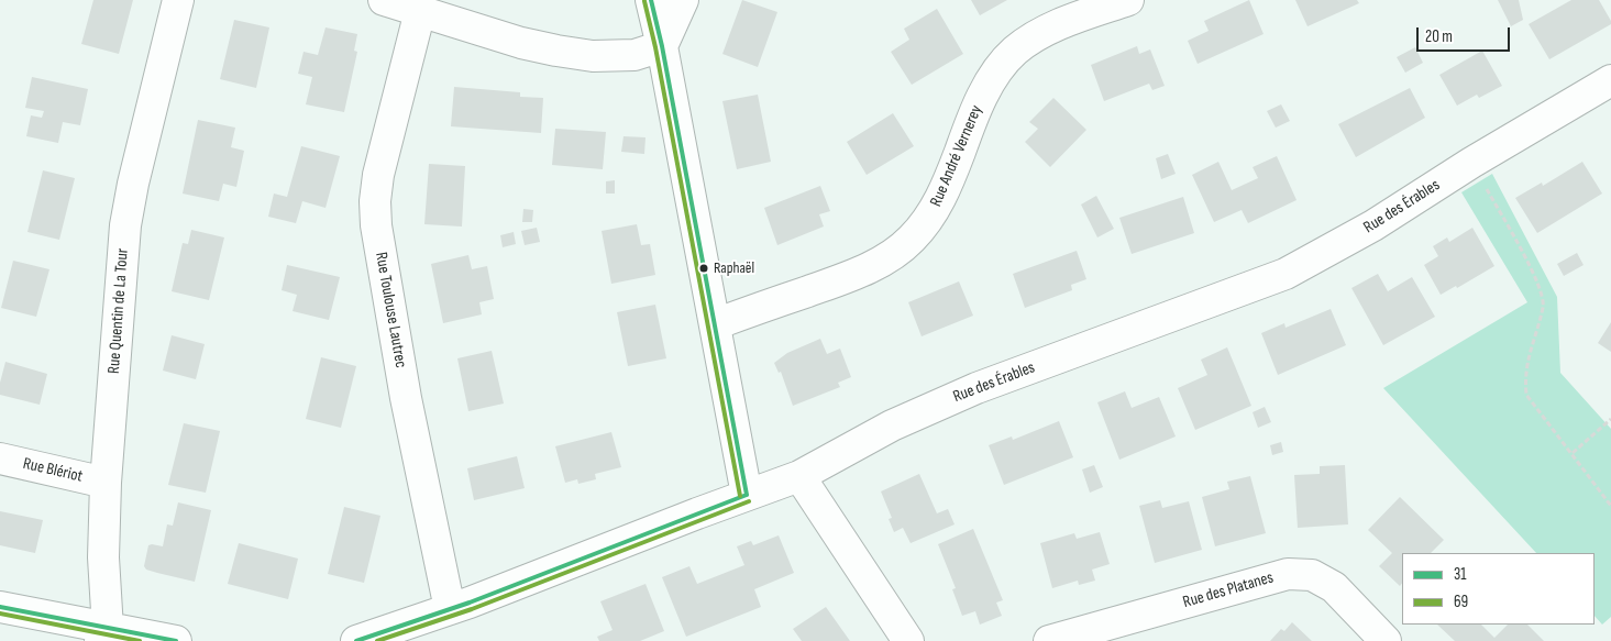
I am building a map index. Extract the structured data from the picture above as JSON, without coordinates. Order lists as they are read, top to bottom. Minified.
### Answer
{"streets":{"street":["Rue André Vernerey","Rue des Érables","Rue Toulouse Lautrec","Rue Quentin de La Tour","Rue Blériot","Rue des Platanes"]},"crossings":[["Rue des Érables","Rue Toulouse Lautrec"],["Rue Quentin de La Tour","Rue Blériot"]],"places":["Raphaël"],"lines":["transit line 31","transit line 69"],"legend":["31","69"],"scale_bar":"20 m"}
